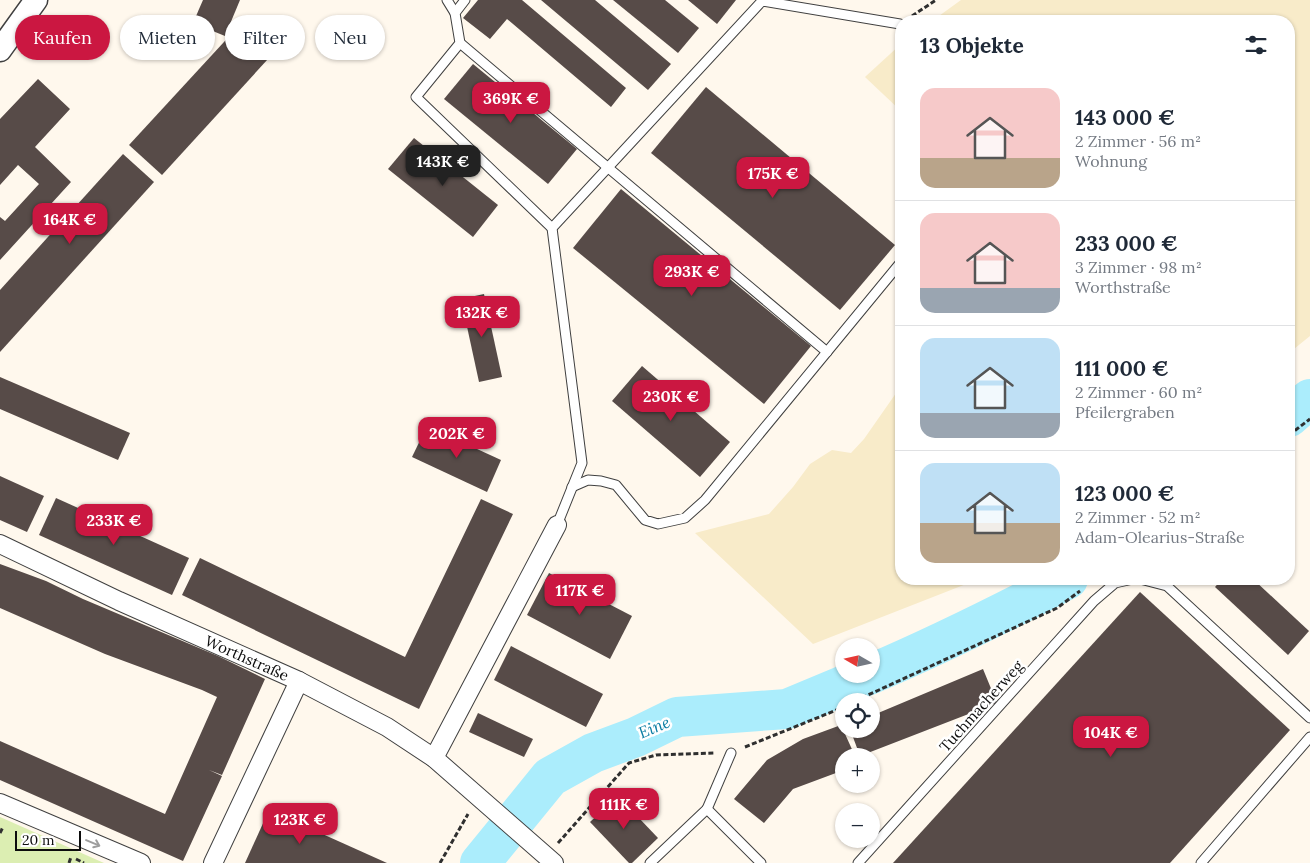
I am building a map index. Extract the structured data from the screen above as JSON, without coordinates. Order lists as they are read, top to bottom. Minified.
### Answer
{"streets":{"street":["Worthstraße"],"lane":["Tuchmacherweg"]},"water":["Eine"],"scale_bar":"20 m","north":"left","page":{"chip":["Kaufen","Mieten","Filter","Neu"],"heading":"13 Objekte","list":[{"name":"143 000 €","note":"2 Zimmer · 56 m² · Wohnung"},{"name":"233 000 €","note":"3 Zimmer · 98 m² · Worthstraße"},{"name":"111 000 €","note":"2 Zimmer · 60 m² · Pfeilergraben"},{"name":"123 000 €","note":"2 Zimmer · 52 m² · Adam-Olearius-Straße"}],"price":["369K €","143K €","175K €","164K €","293K €","132K €","230K €","202K €","233K €","117K €","104K €","111K €","123K €"],"map_buttons":["+","−"],"scale":"20 m"}}
